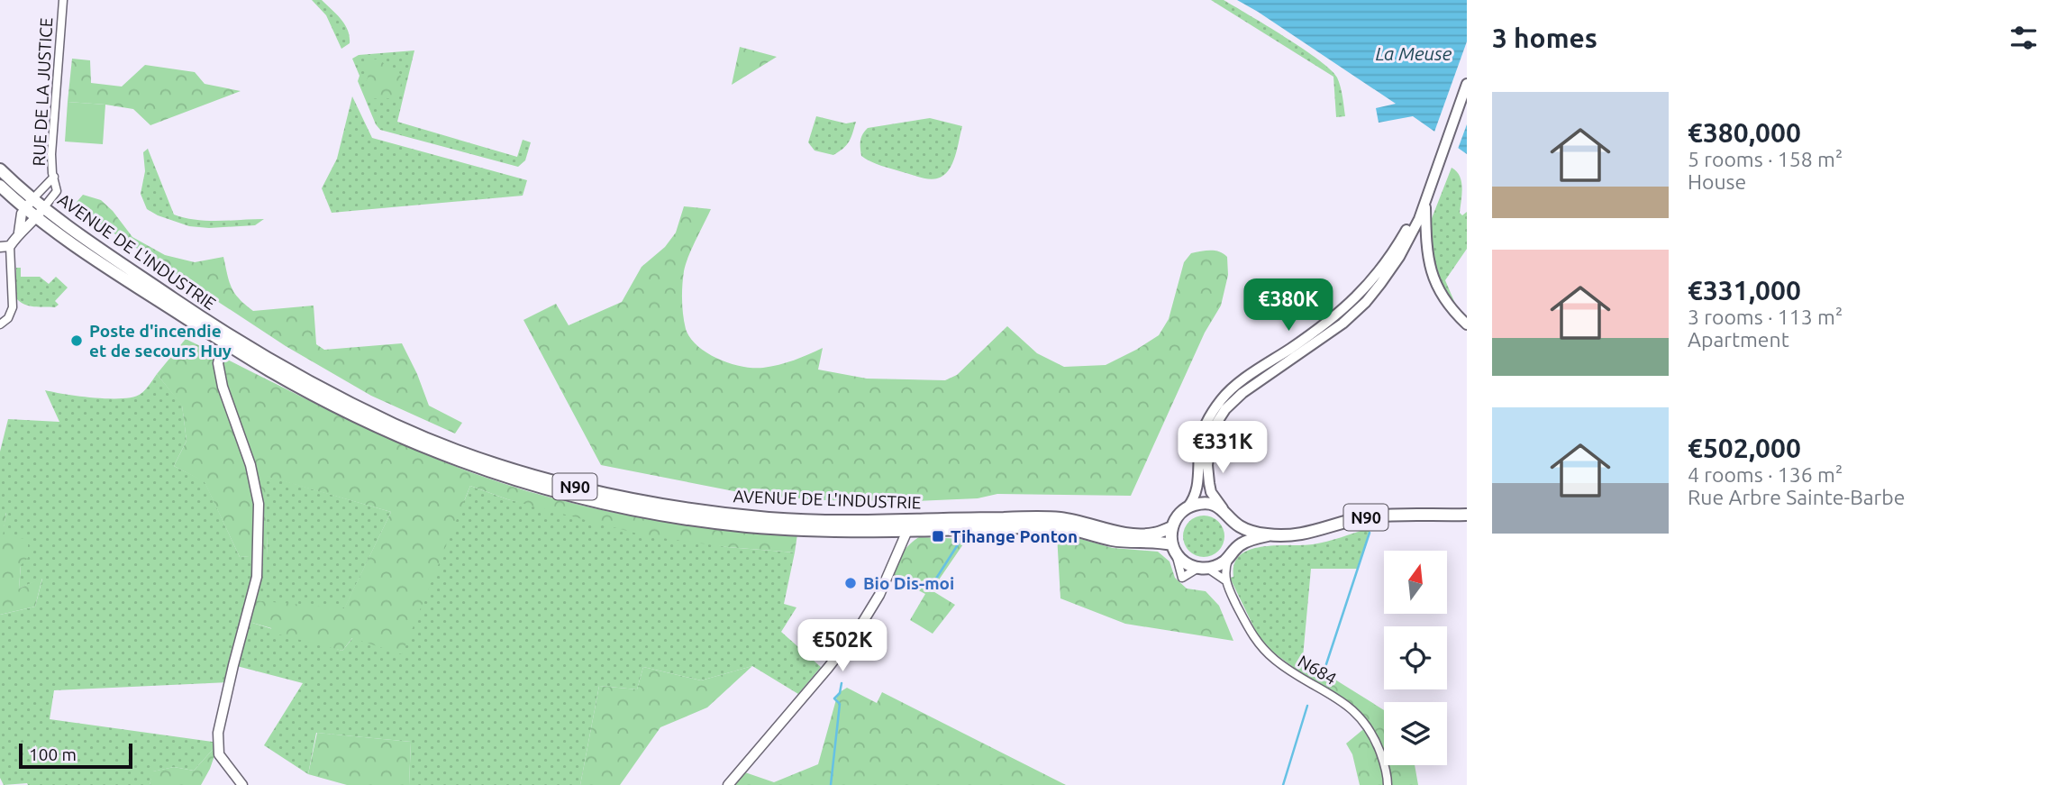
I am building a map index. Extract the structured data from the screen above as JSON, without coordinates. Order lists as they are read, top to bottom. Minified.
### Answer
{"streets":{"main road":["AVENUE DE L'INDUSTRIE","N90"],"street":["RUE DE LA JUSTICE","N684"]},"crossings":[["RUE DE LA JUSTICE","AVENUE DE L'INDUSTRIE"],["AVENUE DE L'INDUSTRIE","N90"]],"water":["La Meuse"],"places":{"other":["Poste d'incendie et de secours Huy","Bio Dis-moi"],"transit":["Tihange Ponton"]},"scale_bar":"100 m","north":"top","page":{"heading":"3 homes","list":[{"name":"€380,000","note":"5 rooms · 158 m² · House"},{"name":"€331,000","note":"3 rooms · 113 m² · Apartment"},{"name":"€502,000","note":"4 rooms · 136 m² · Rue Arbre Sainte-Barbe"}],"price":["€380K","€331K","€502K"],"scale":"100 m"}}
